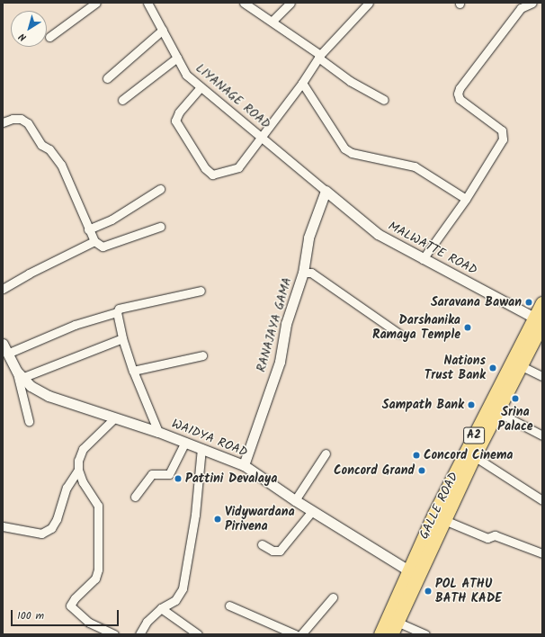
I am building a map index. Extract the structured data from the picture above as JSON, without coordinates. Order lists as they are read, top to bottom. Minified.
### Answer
{"streets":{"highway":["A2","GALLE ROAD"],"street":["LIYANAGE ROAD","MALWATTE ROAD","RANAJAYA GAMA","WAIDYA ROAD"]},"crossings":[["LIYANAGE ROAD","MALWATTE ROAD"],["LIYANAGE ROAD","RANAJAYA GAMA"],["MALWATTE ROAD","RANAJAYA GAMA"],["MALWATTE ROAD","GALLE ROAD"],["RANAJAYA GAMA","WAIDYA ROAD"],["WAIDYA ROAD","GALLE ROAD"]],"places":["Saravana Bawan","Darshanika Ramaya Temple","Nations Trust Bank","Srina Palace","Sampath Bank","Concord Cinema","Concord Grand","Pattini Devalaya","Vidywardana Pirivena","POL ATHU BATH KADE"],"scale_bar":"100 m","north":"bottom left"}
